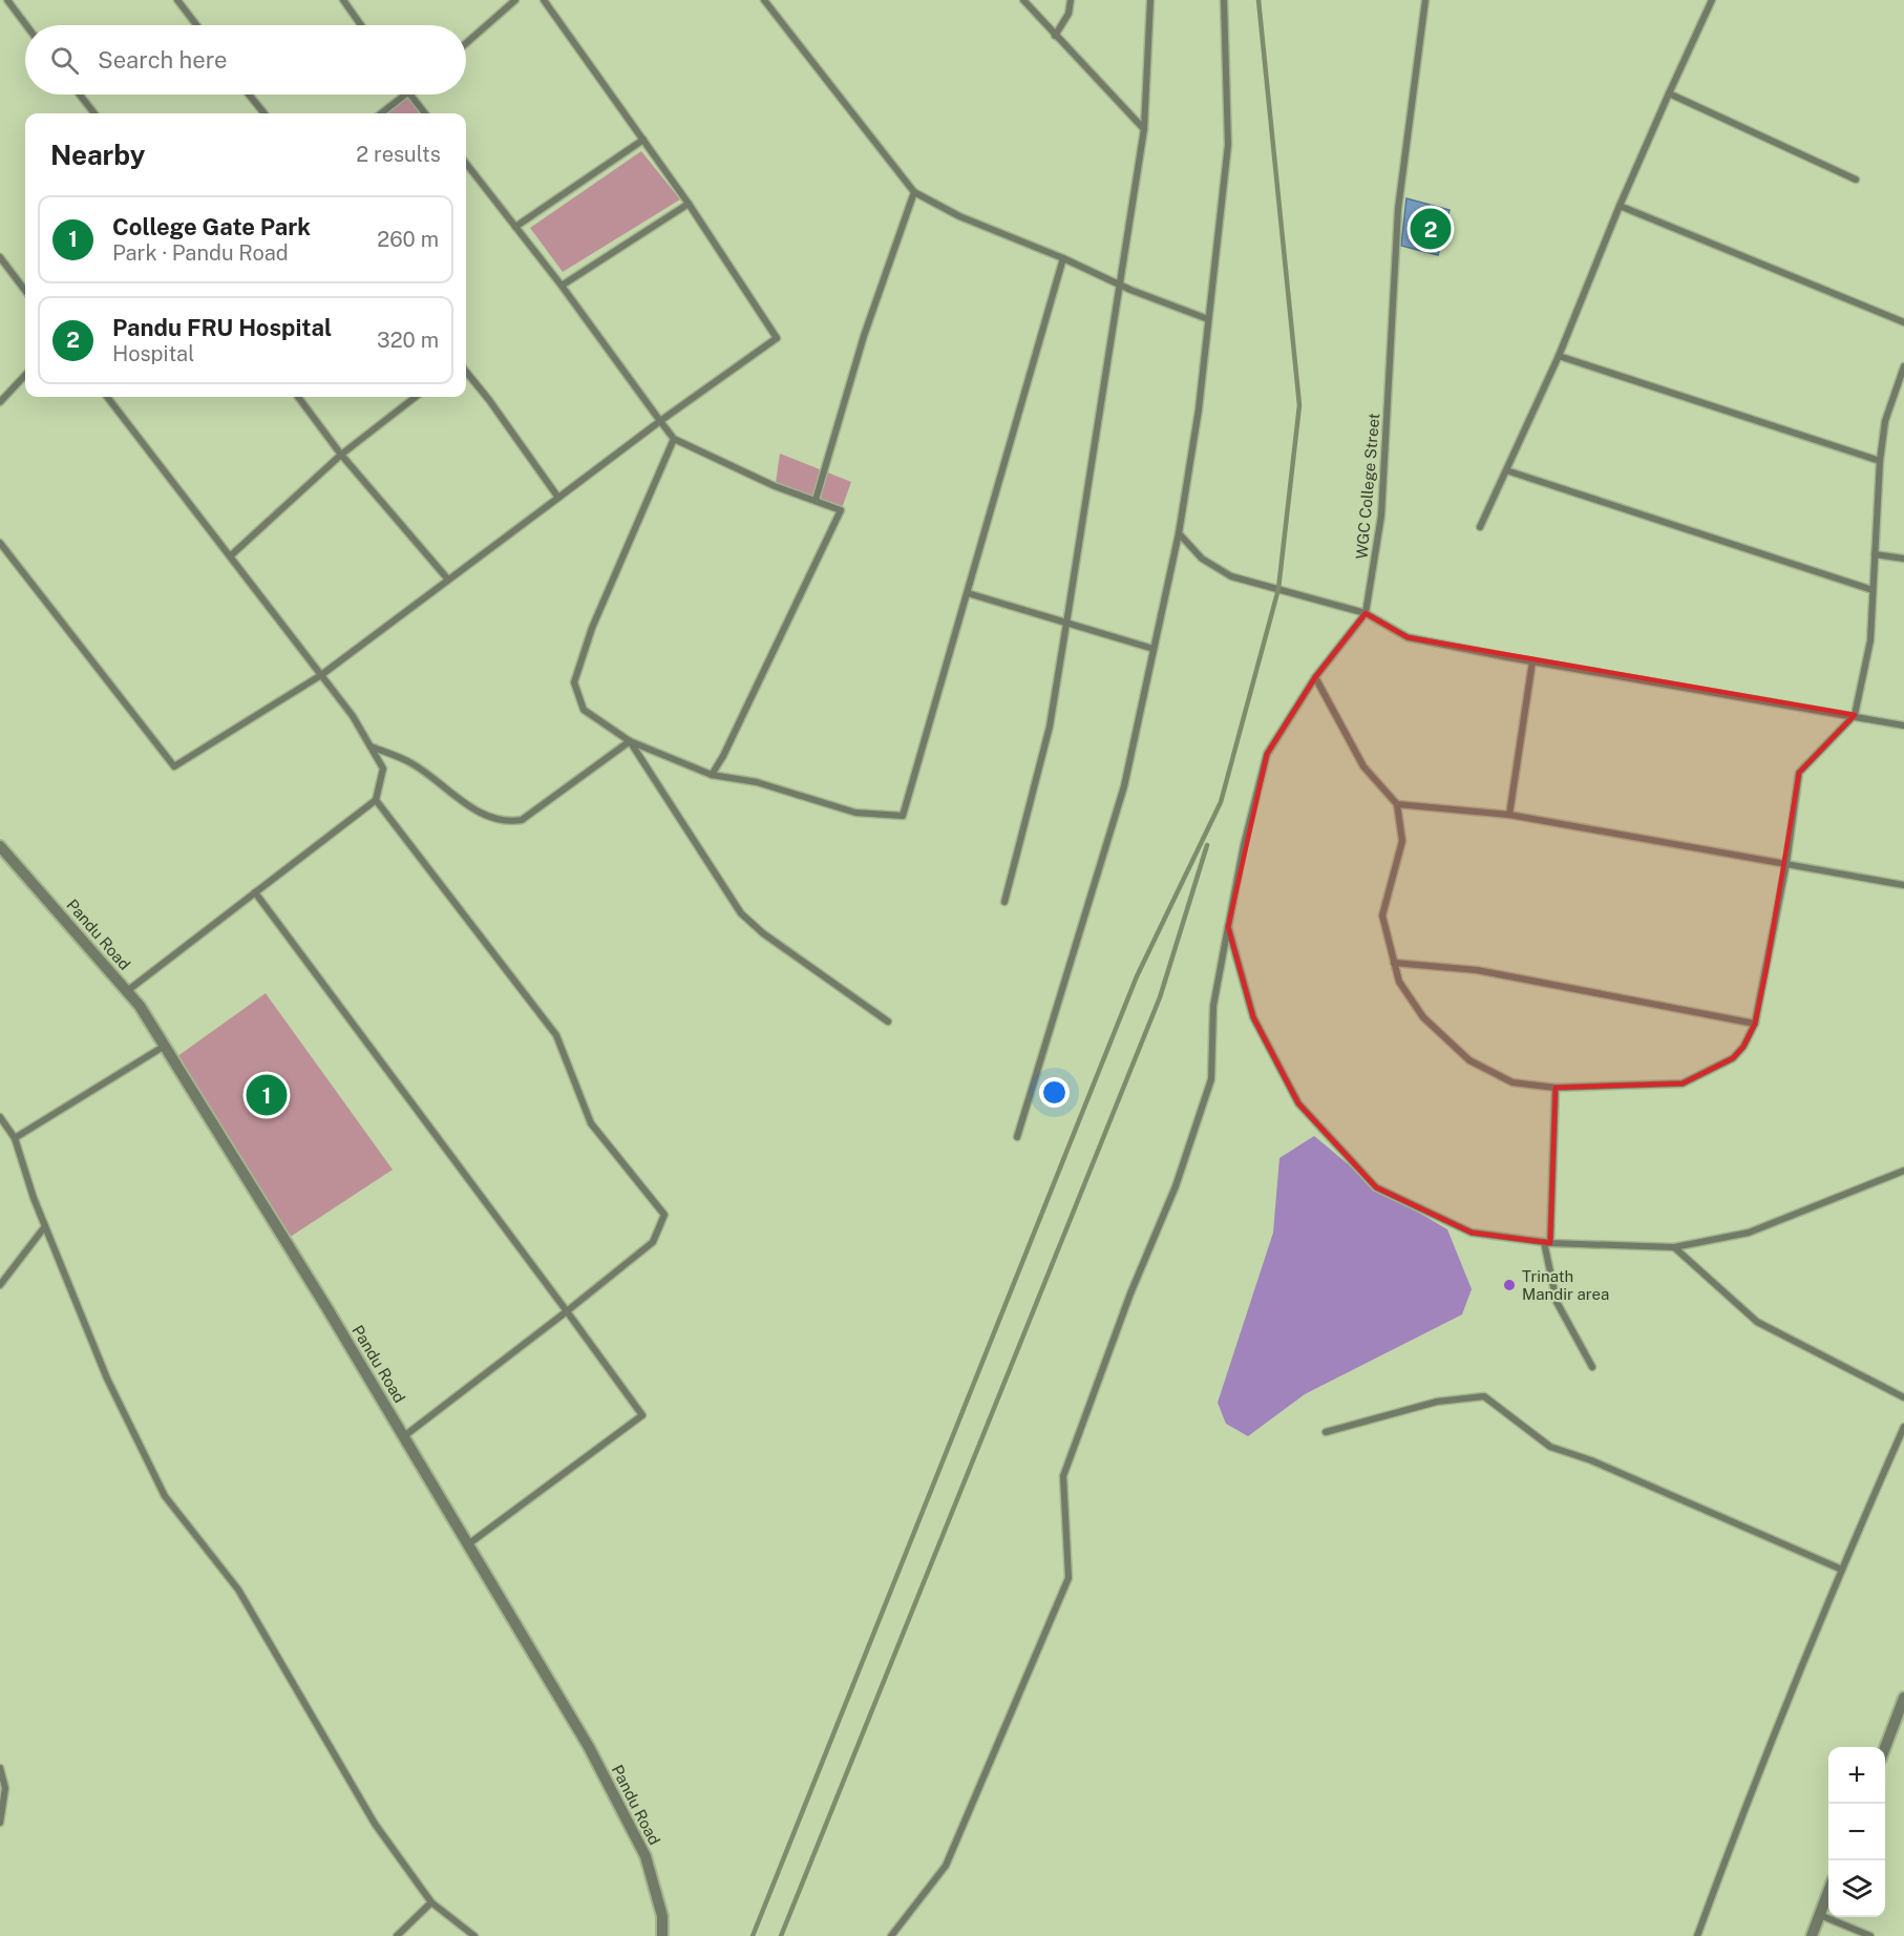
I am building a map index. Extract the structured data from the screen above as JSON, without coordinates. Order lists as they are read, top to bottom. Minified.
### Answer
{"streets":{"street":["WGC College Street","Pandu Road"]},"places":["Trinath Mandir area"],"page":{"search":"Search here","heading":["Nearby","2 results"],"list":[{"mark":"1","name":"College Gate Park","note":"Park · Pandu Road","value":"260 m"},{"mark":"2","name":"Pandu FRU Hospital","note":"Hospital","value":"320 m"}],"pins":["2","1"],"map_buttons":["+","−"]}}
